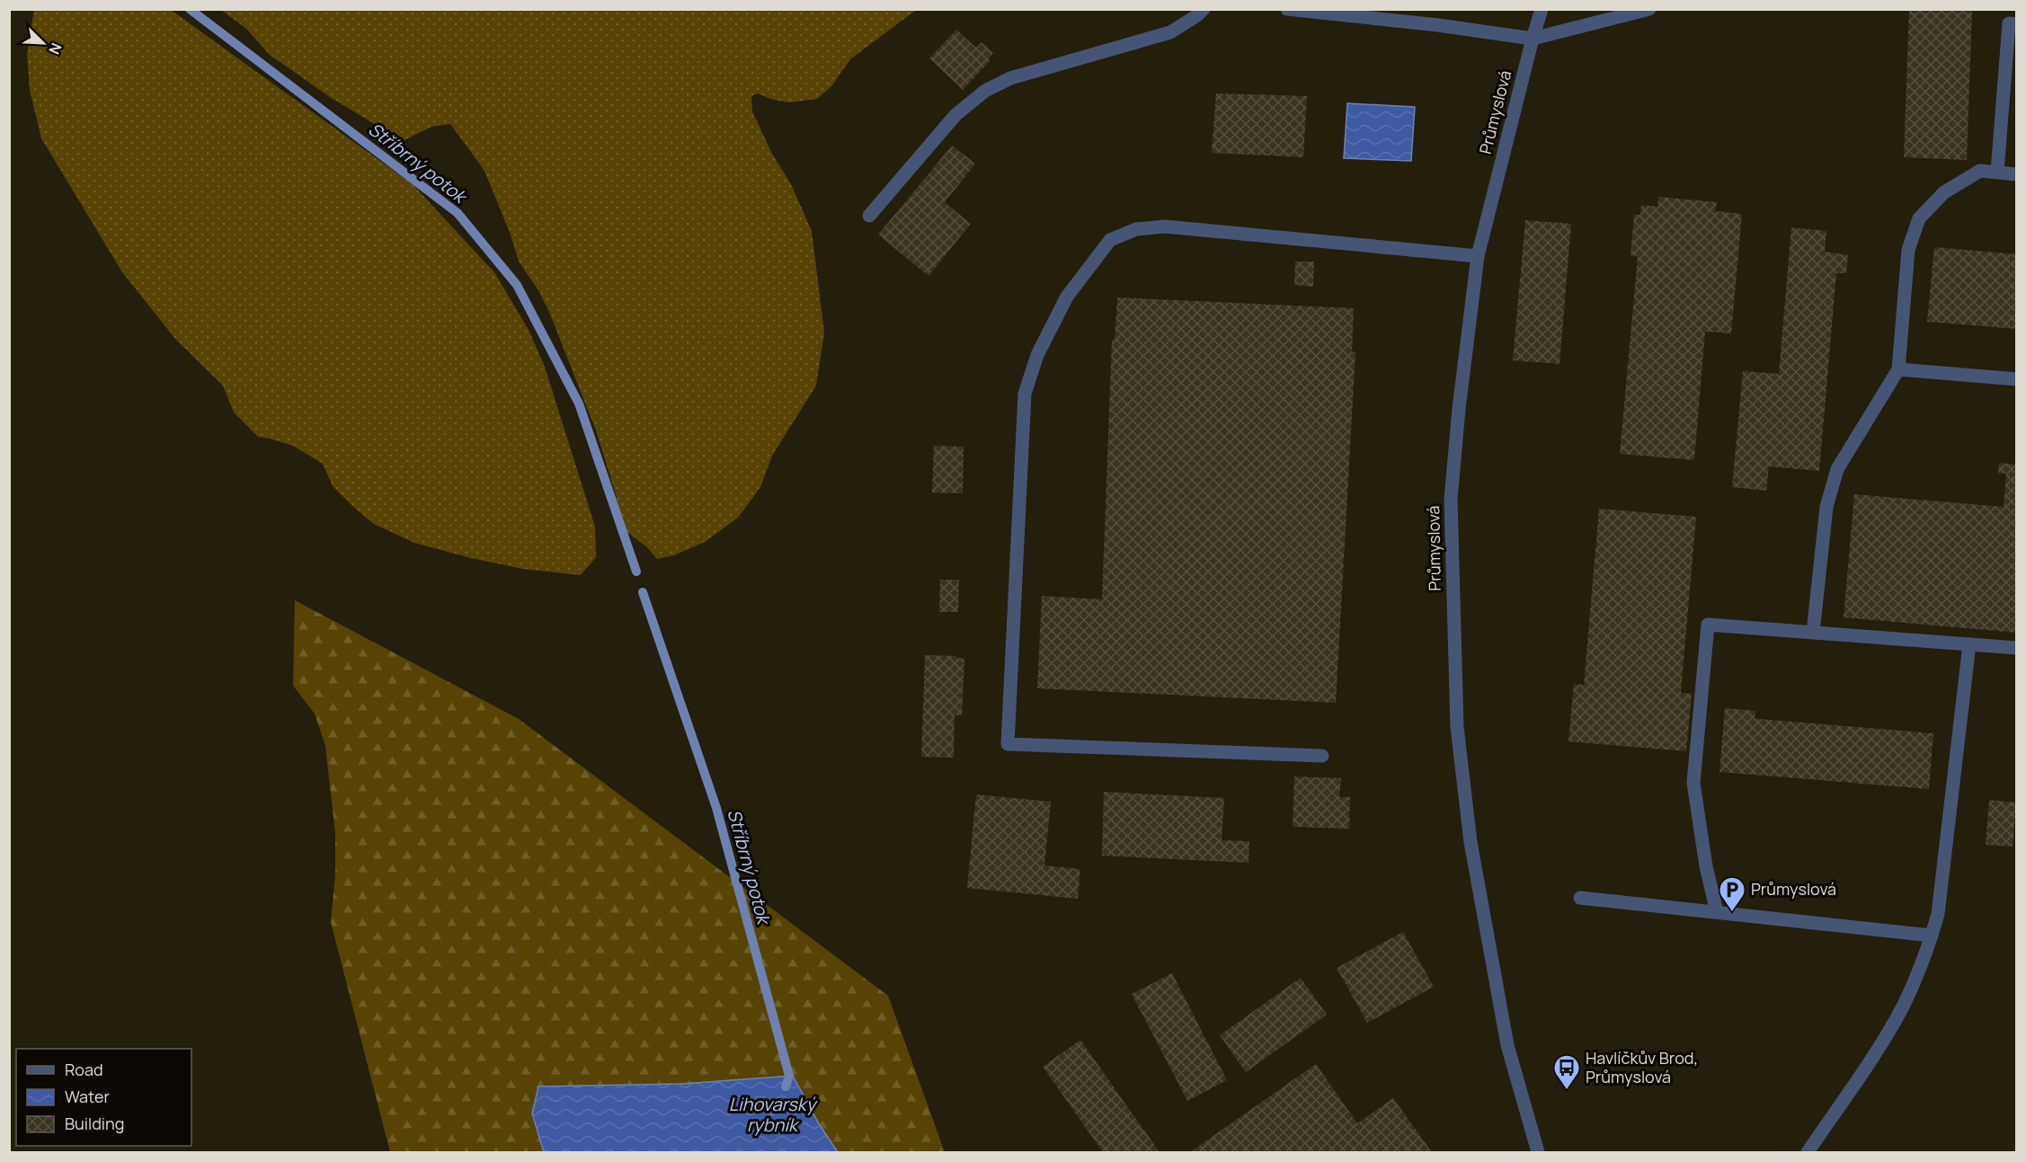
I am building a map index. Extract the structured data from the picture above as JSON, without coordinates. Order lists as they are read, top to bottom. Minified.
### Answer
{"streets":{"street":["Průmyslová"]},"water":["Stříbrný potok","Lihovarský rybník"],"places":{"parking":["Průmyslová"],"bus stop":["Havlíčkův Brod, Průmyslová"]},"legend":["Road","Water","Building"],"north":"bottom right"}
